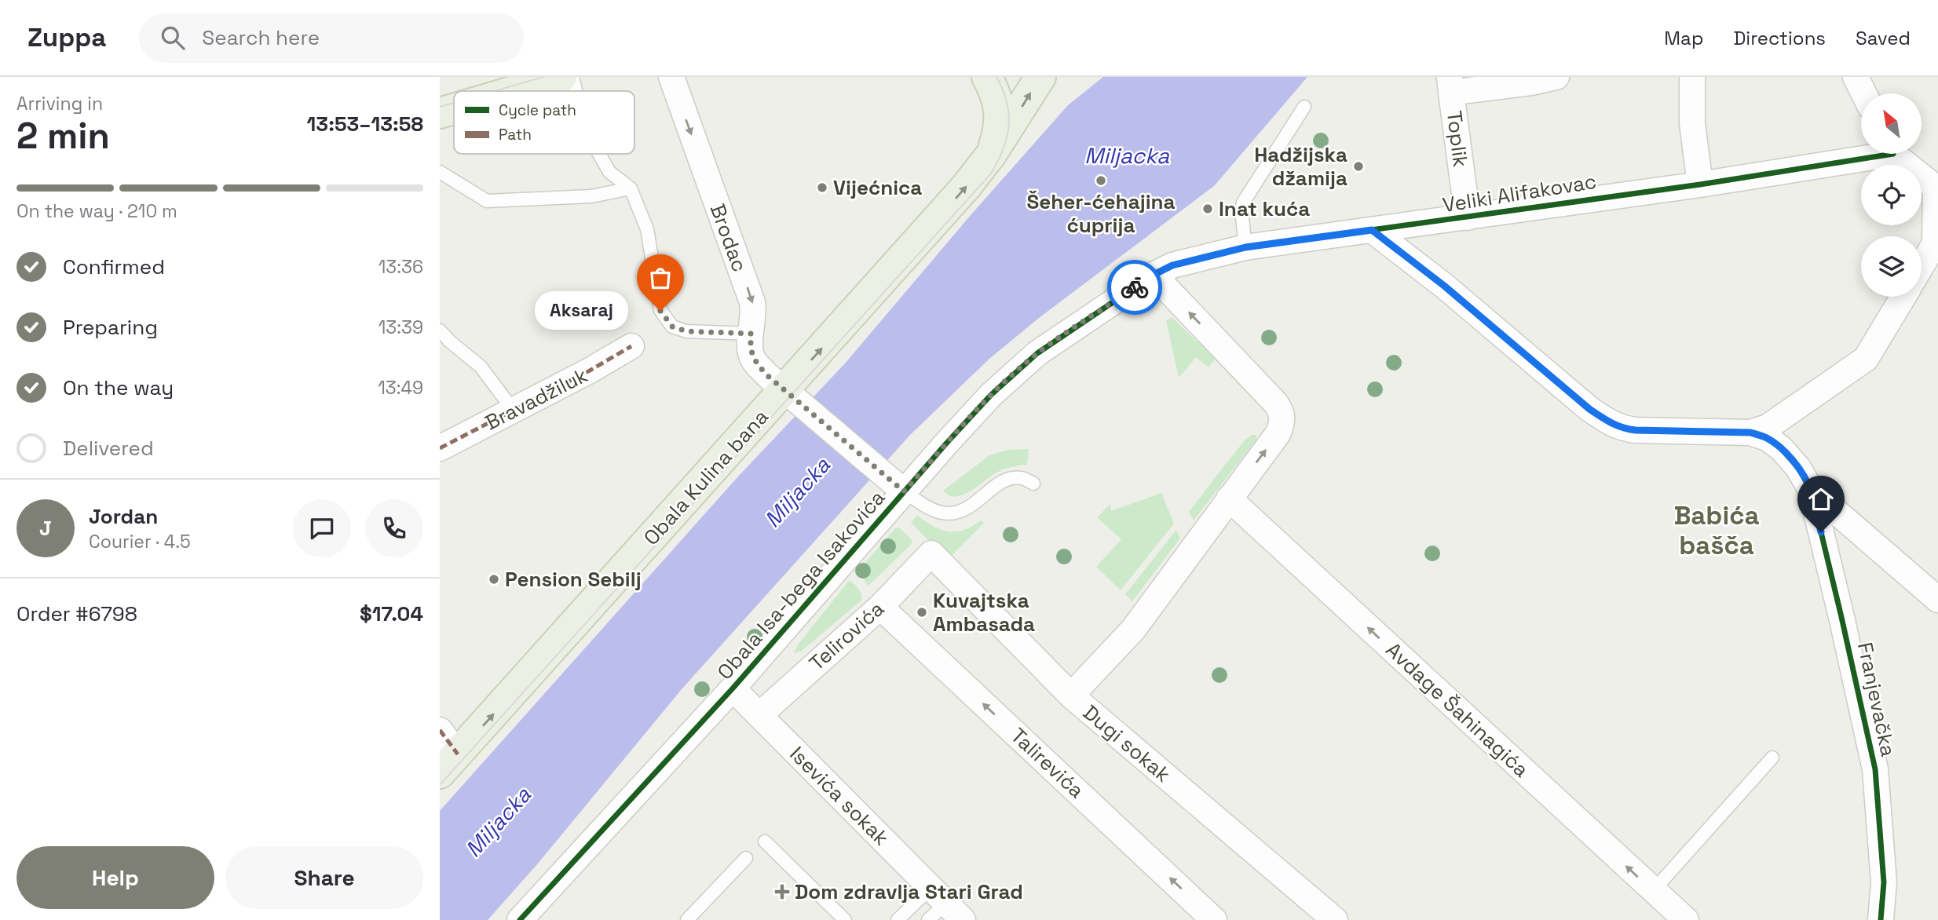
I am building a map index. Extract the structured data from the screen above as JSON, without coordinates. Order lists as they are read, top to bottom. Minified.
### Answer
{"streets":{"main road":["Obala Kulina bana"],"street":["Toplik","Veliki Alifakovac","Brodac","Bravadžiluk","Obala Isa-bega Isakovića","Telirovića","Franjevačka","Avdage Šahinagića","Dugi sokak","Talirevića","Isevića sokak"]},"crossings":[["Toplik","Veliki Alifakovac"],["Veliki Alifakovac","Obala Isa-bega Isakovića"],["Brodac","Obala Kulina bana"],["Brodac","Obala Isa-bega Isakovića"],["Obala Isa-bega Isakovića","Isevića sokak"],["Telirovića","Dugi sokak"],["Telirovića","Talirevića"],["Telirovića","Isevića sokak"]],"one_way":["Brodac","Obala Kulina bana","Avdage Šahinagića","Talirevića"],"districts":["Babića bašča"],"water":["Miljacka"],"places":{"other":["Hadžijska džamija","Šeher-ćehajina ćuprija","Vijećnica","Inat kuća","Aksaraj","Pension Sebilj","Kuvajtska Ambasada"],"health":["Dom zdravlja Stari Grad"]},"legend":["Cycle path","Path"],"north":"top left","page":{"header":"Zuppa","search":"Search here","nav":["Map","Directions","Saved"],"heading":["2 min","Arriving in","13:53–13:58"],"panel":["Jordan","Courier · 4.5","Order #6798","$17.04"],"bar":"On the way · 210 m","list":[["Confirmed","13:36"],["Preparing","13:39"],["On the way","13:49"],"Delivered"],"bubble":"Aksaraj","round":"J","buttons":["Help","Share"]}}
